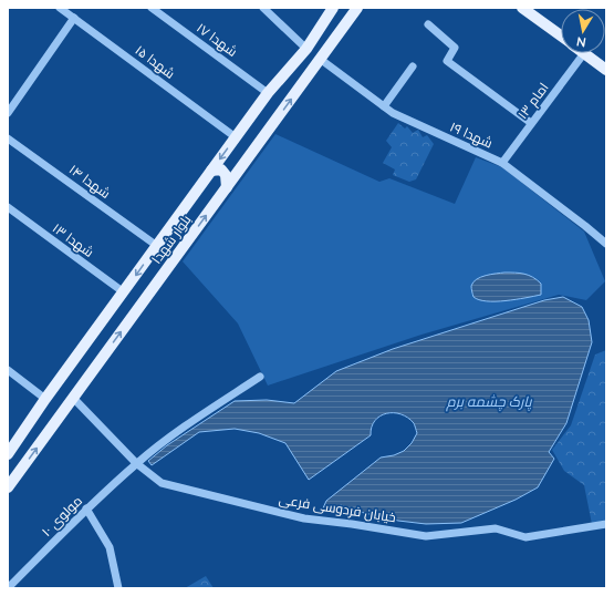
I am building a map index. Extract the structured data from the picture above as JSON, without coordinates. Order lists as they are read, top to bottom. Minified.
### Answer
{"streets":{"main road":["بلوار شهدا"],"street":["شهدا ۱۷","شهدا ۱۵","امام ۱۳","شهدا ۱۹","شهدا ۱۴","شهدا ۱۳","خیابان فردوسی فرعی","مولوی ۱۰"]},"crossings":[["شهدا ۱۷","بلوار شهدا"],["شهدا ۱۵","بلوار شهدا"],["امام ۱۳","شهدا ۱۹"],["شهدا ۱۹","بلوار شهدا"],["شهدا ۱۴","بلوار شهدا"],["بلوار شهدا","شهدا ۱۳"],["بلوار شهدا","خیابان فردوسی فرعی"],["خیابان فردوسی فرعی","مولوی ۱۰"]],"water":["پارک چشمه برم"],"north":"bottom"}
